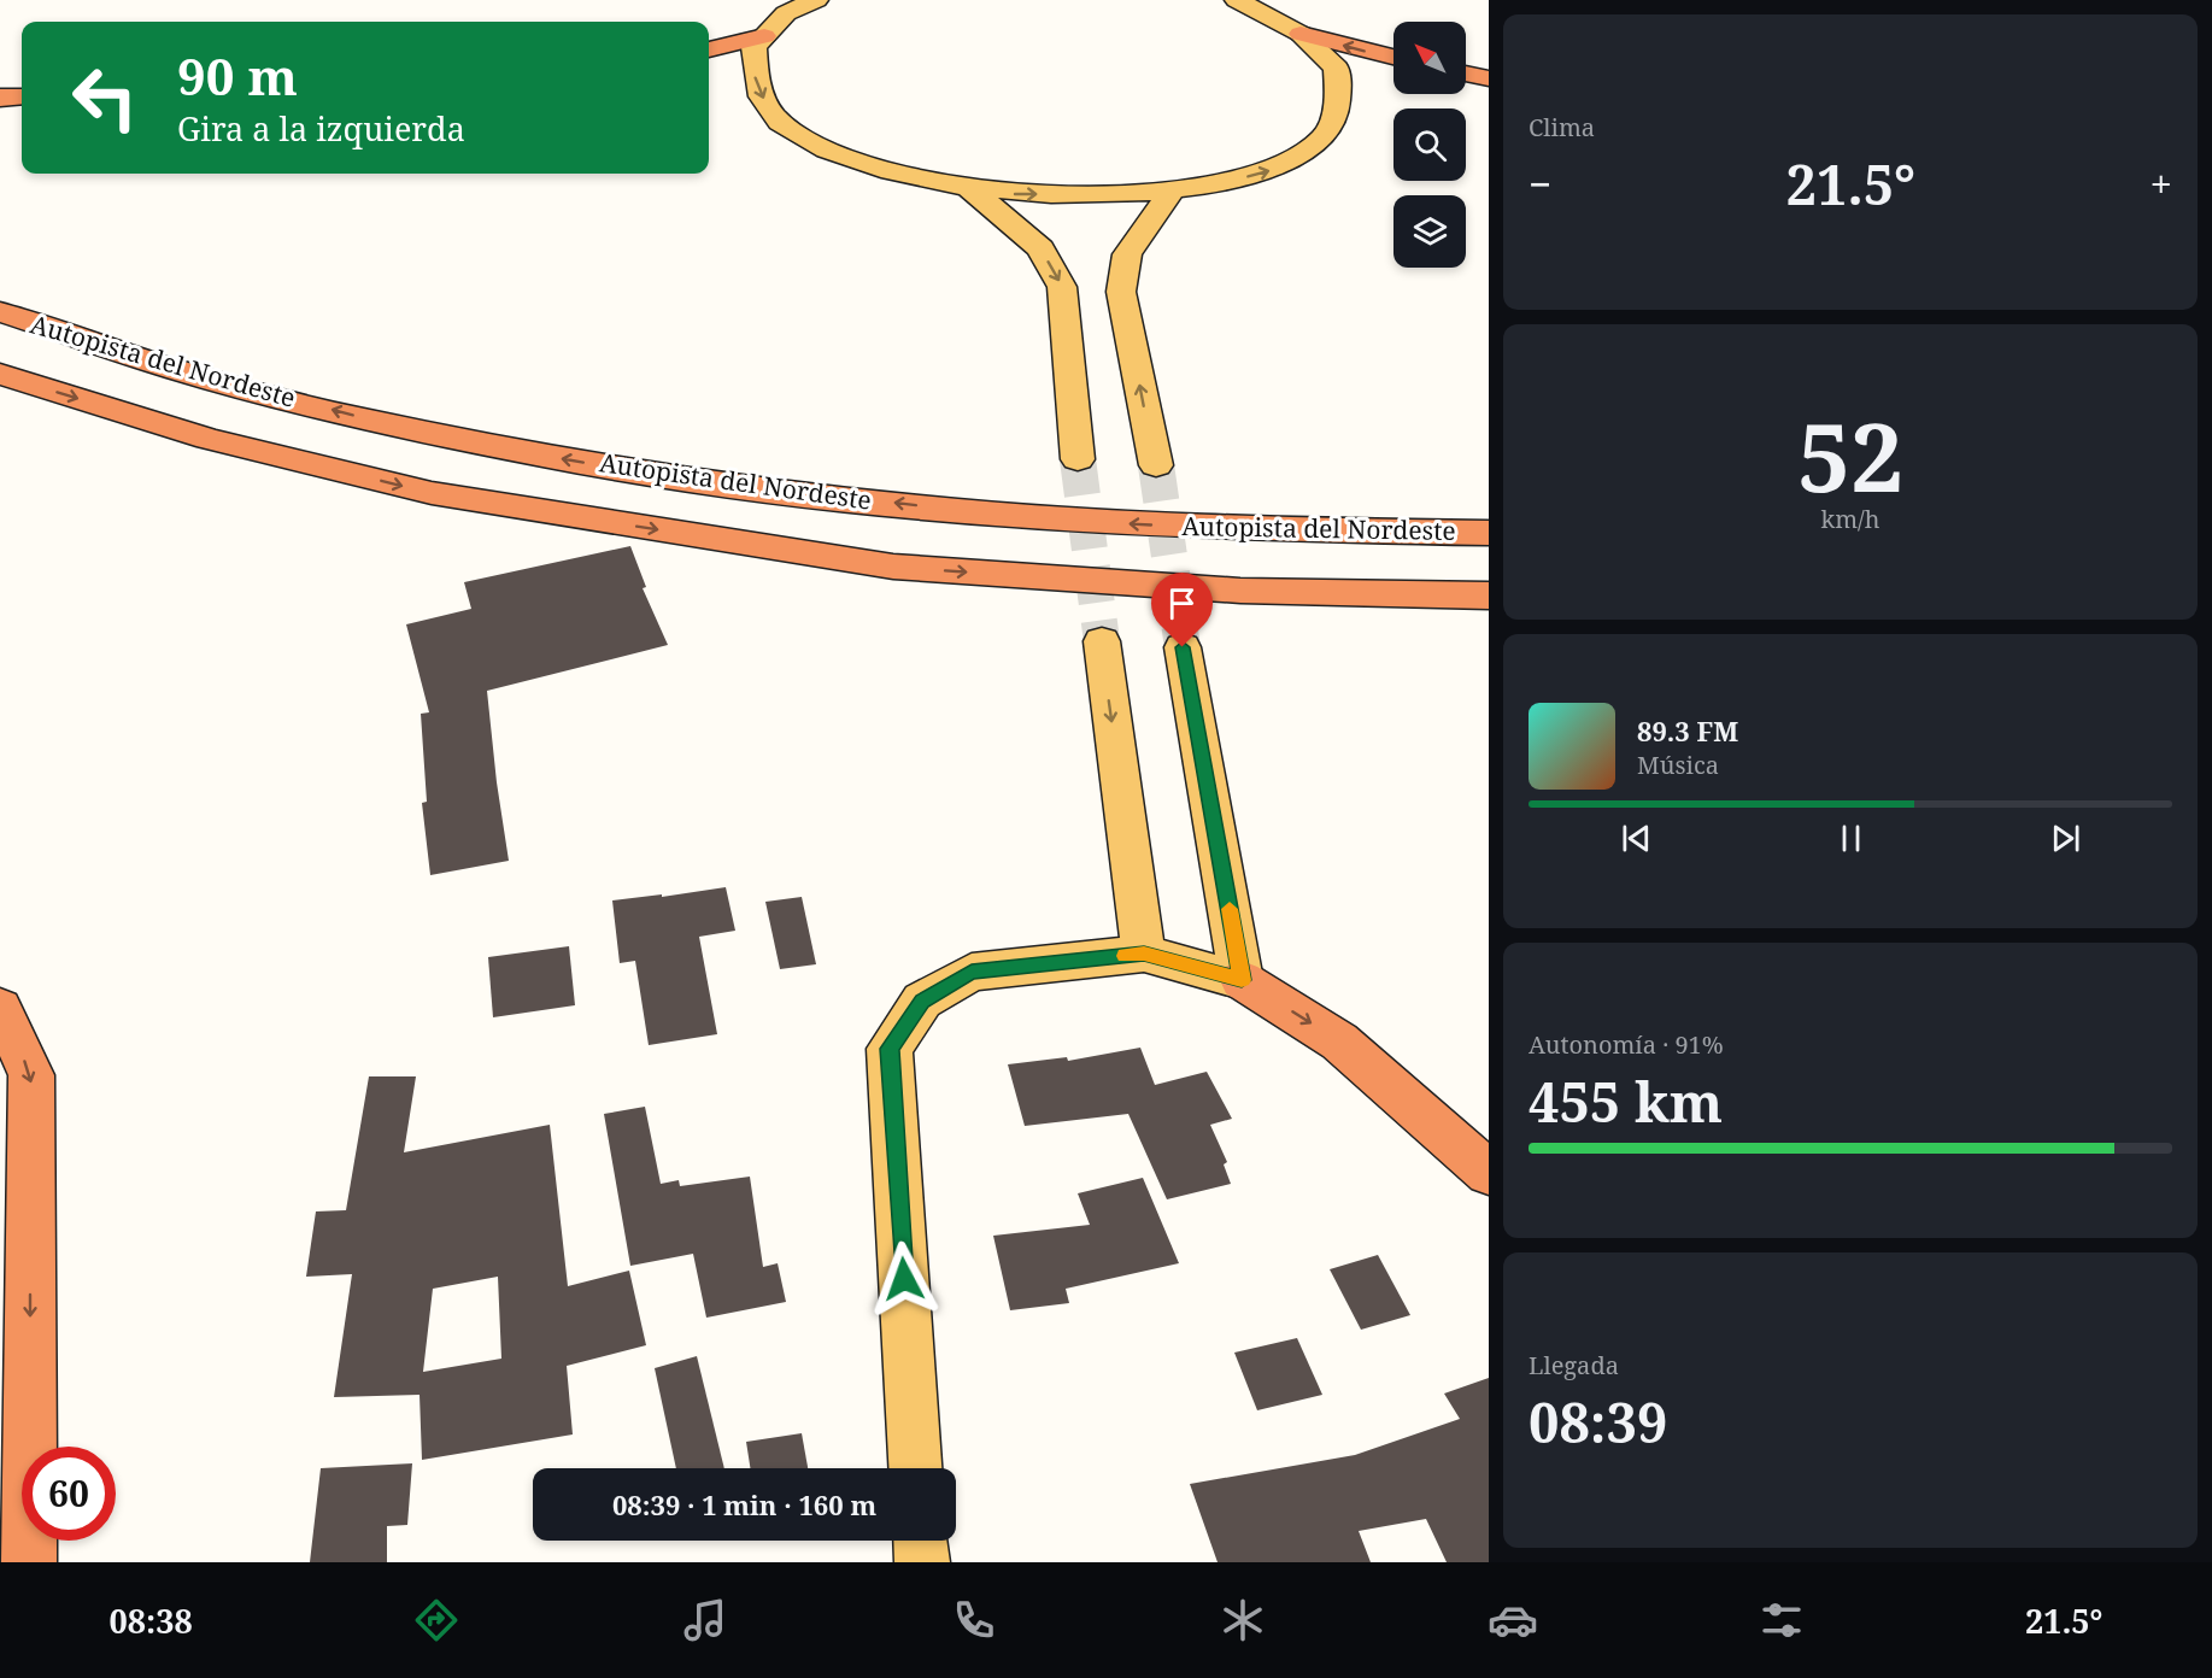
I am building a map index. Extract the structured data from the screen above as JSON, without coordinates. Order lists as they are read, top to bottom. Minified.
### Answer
{"streets":{"highway":["Autopista del Nordeste"]},"north":"top left","page":{"tile":["Clima",["52","km/h"],["Autonomía · 91%","455 km"],["Llegada","08:39"]],"turn":["90 m","Gira a la izquierda"],"heat":["−","21.5°","+"],"song":["89.3 FM","Música"],"limit":"60","trip":"08:39 · 1 min · 160 m","tabs":["08:38","21.5°"]}}
